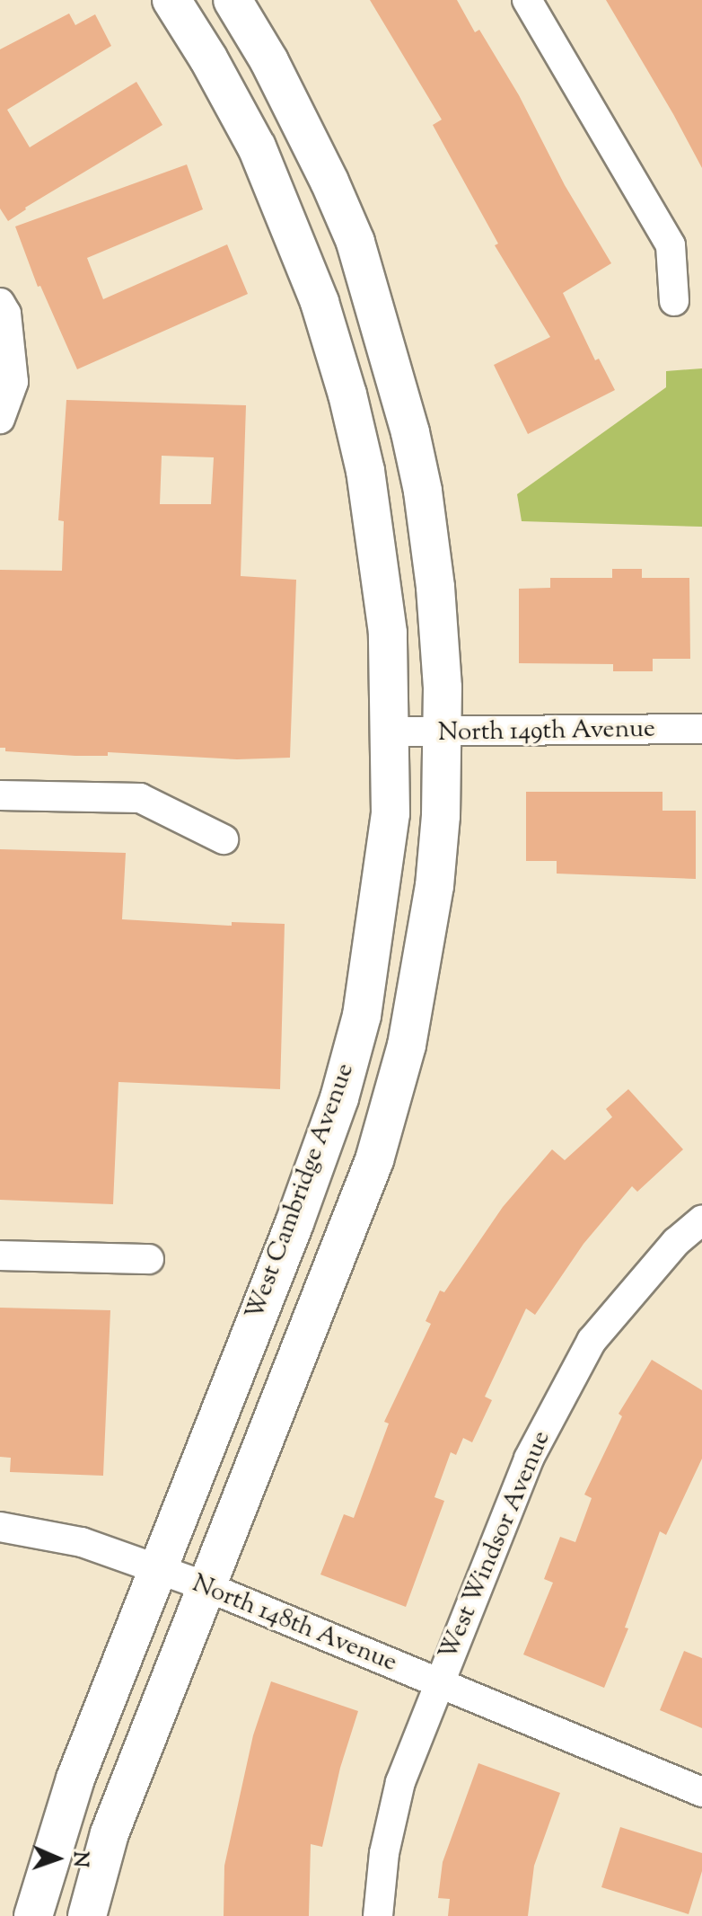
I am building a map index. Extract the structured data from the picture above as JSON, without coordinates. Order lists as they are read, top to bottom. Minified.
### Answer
{"streets":{"street":["North 149th Avenue","West Cambridge Avenue","West Windsor Avenue","North 148th Avenue"]},"crossings":[["North 149th Avenue","West Cambridge Avenue"],["West Cambridge Avenue","North 148th Avenue"],["West Windsor Avenue","North 148th Avenue"]],"north":"right"}
